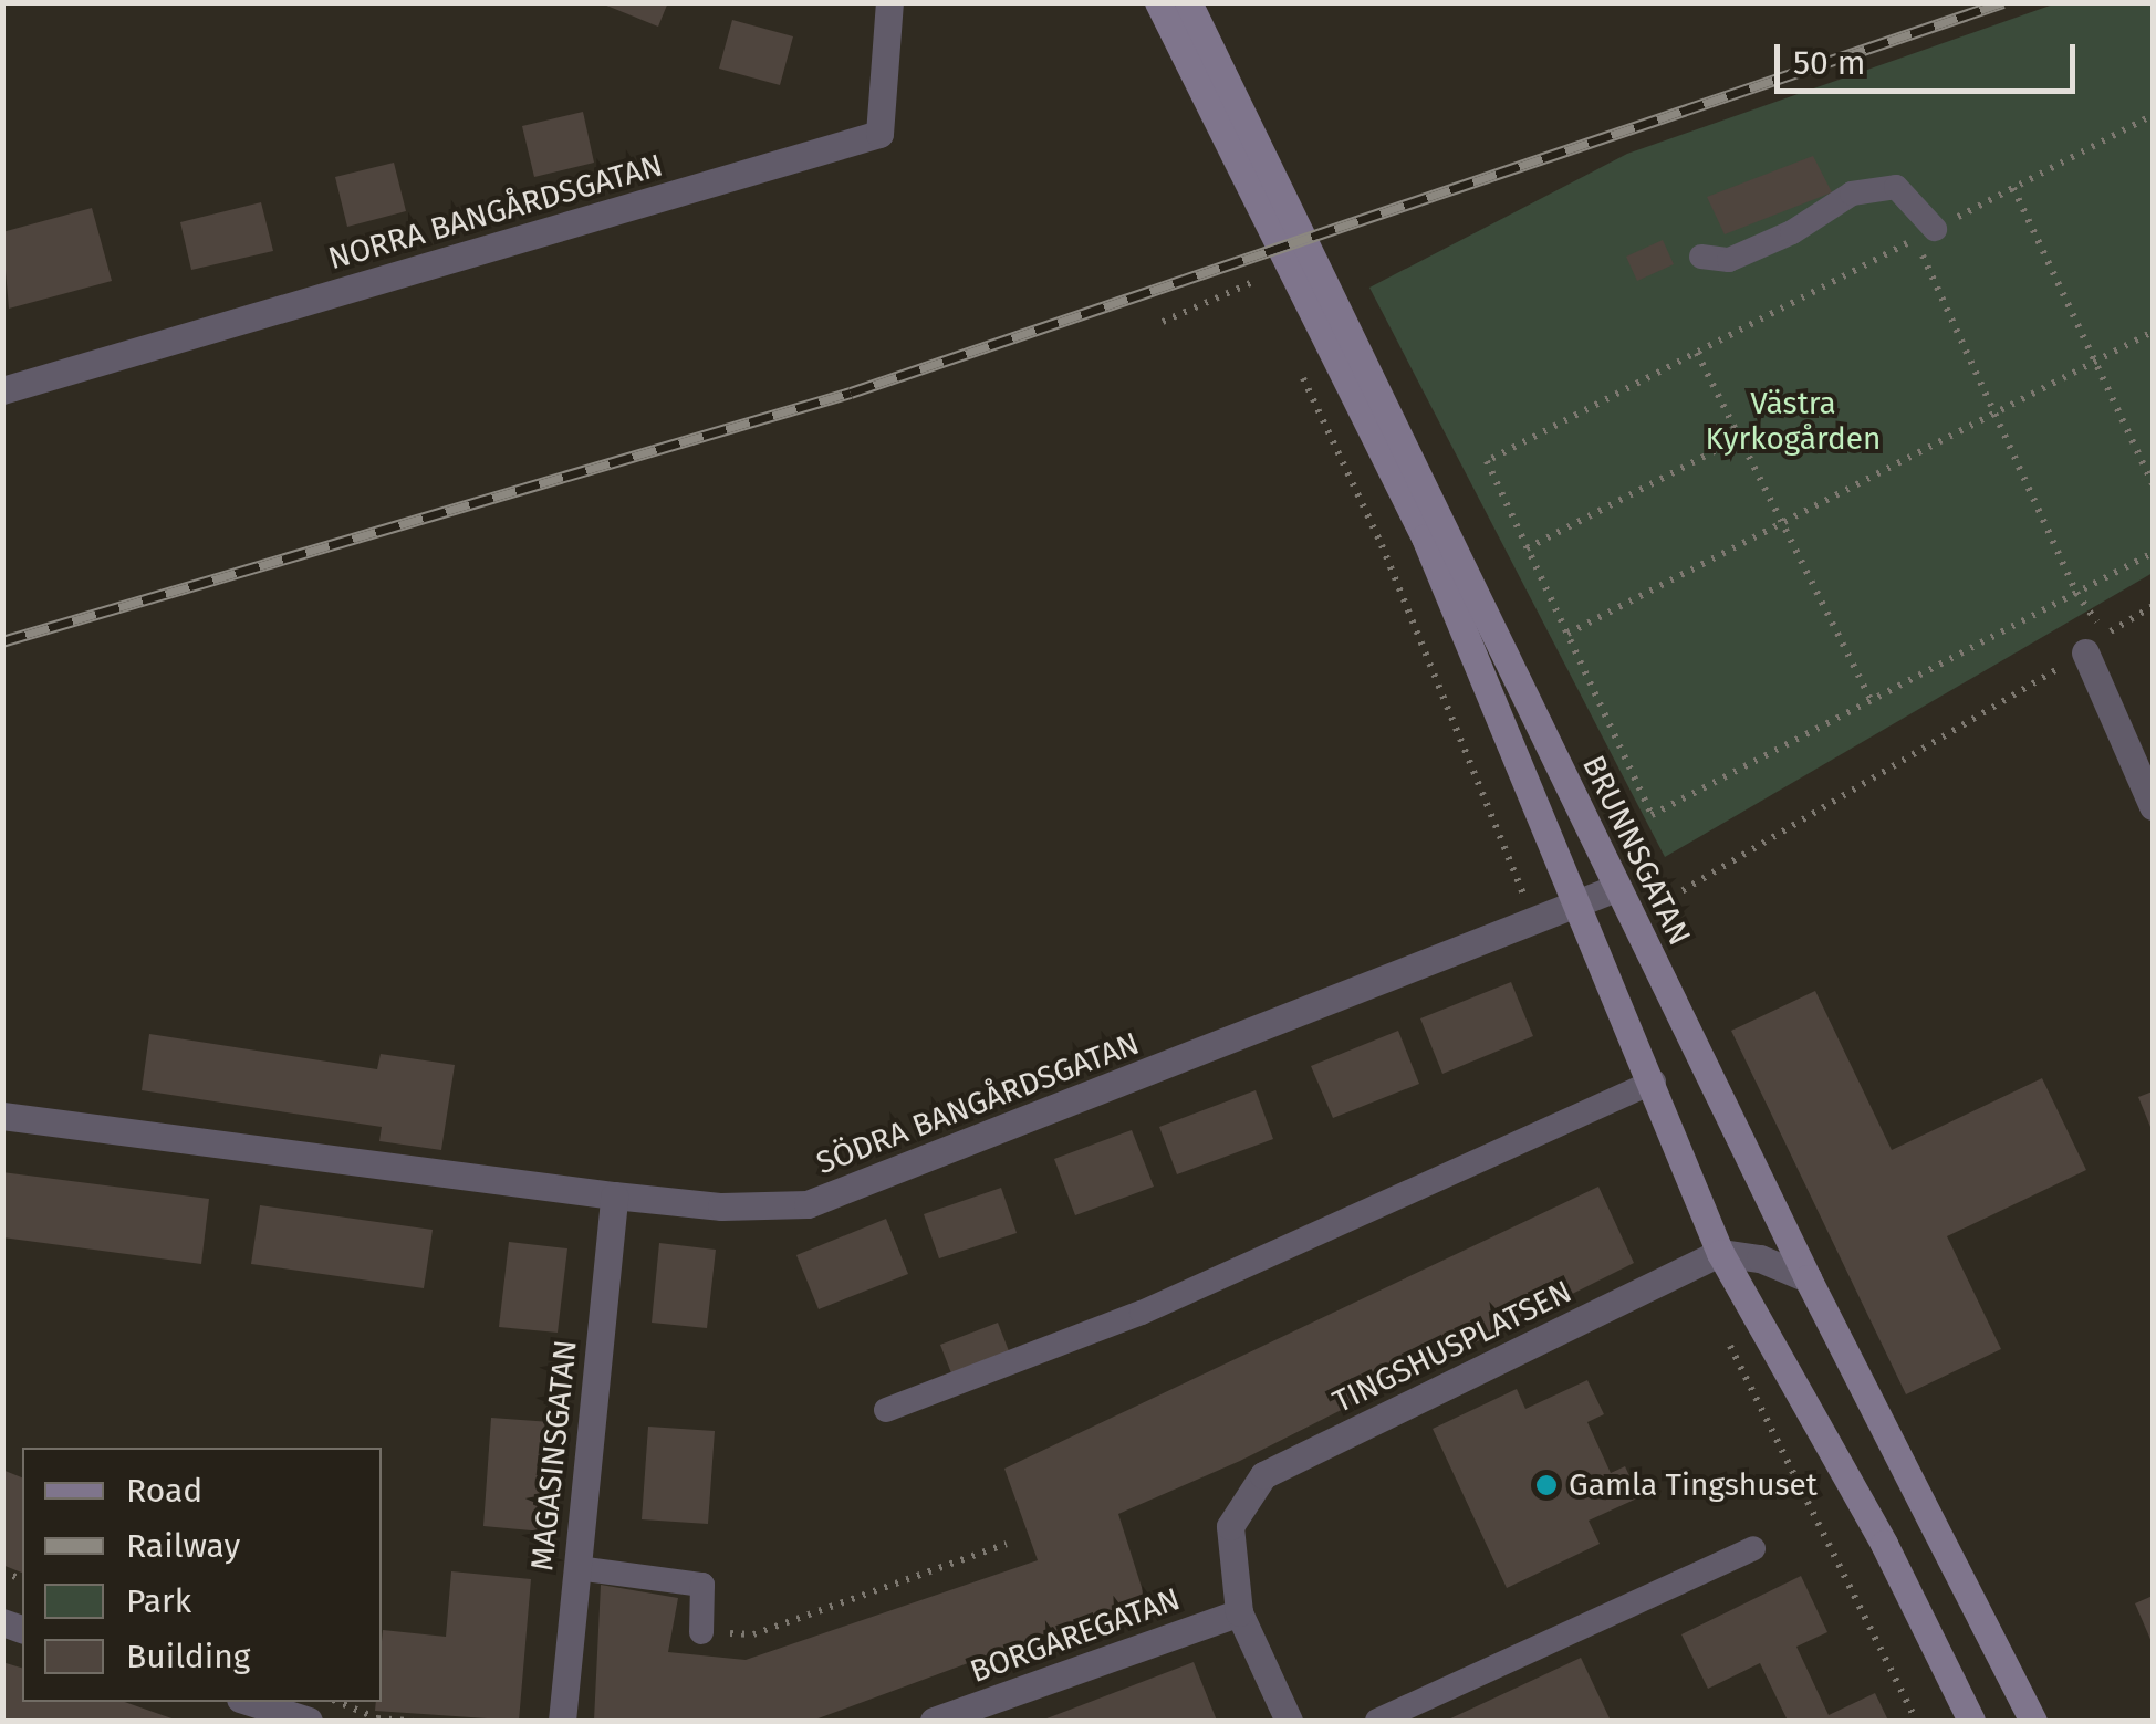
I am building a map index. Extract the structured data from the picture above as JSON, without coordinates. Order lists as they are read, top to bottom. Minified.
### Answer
{"streets":{"main road":["BRUNNSGATAN"],"street":["NORRA BANGÅRDSGATAN","SÖDRA BANGÅRDSGATAN","TINGSHUSPLATSEN","MAGASINSGATAN","BORGAREGATAN"]},"crossings":[["BRUNNSGATAN","SÖDRA BANGÅRDSGATAN"],["SÖDRA BANGÅRDSGATAN","MAGASINSGATAN"],["TINGSHUSPLATSEN","BORGAREGATAN"]],"parks":["Västra Kyrkogården"],"places":["Gamla Tingshuset"],"legend":["Road","Railway","Park","Building"],"scale_bar":"50 m"}
